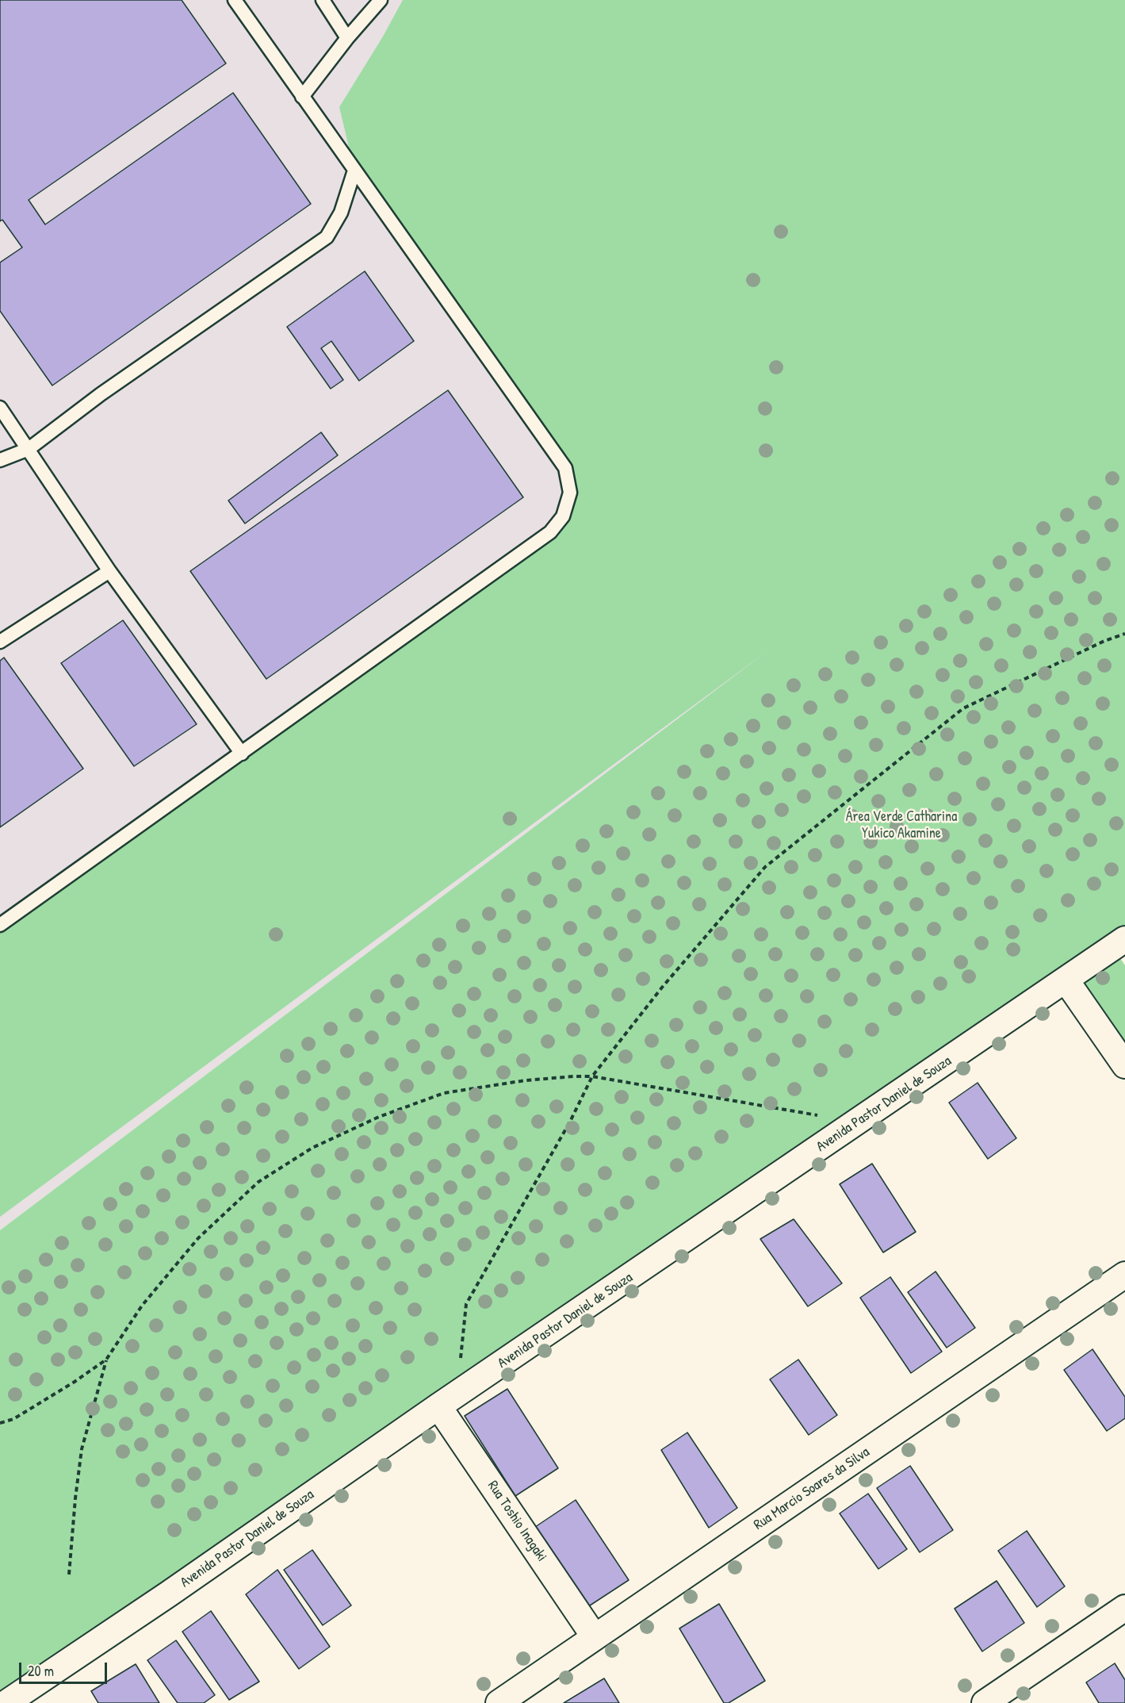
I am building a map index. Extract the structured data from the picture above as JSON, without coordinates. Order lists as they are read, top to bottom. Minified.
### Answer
{"streets":{"street":["Avenida Pastor Daniel de Souza","Rua Marcio Soares da Silva","Rua Toshio Inagaki"]},"crossings":[["Avenida Pastor Daniel de Souza","Rua Toshio Inagaki"],["Rua Marcio Soares da Silva","Rua Toshio Inagaki"]],"parks":["Área Verde Catharina Yukico Akamine"],"scale_bar":"20 m"}
